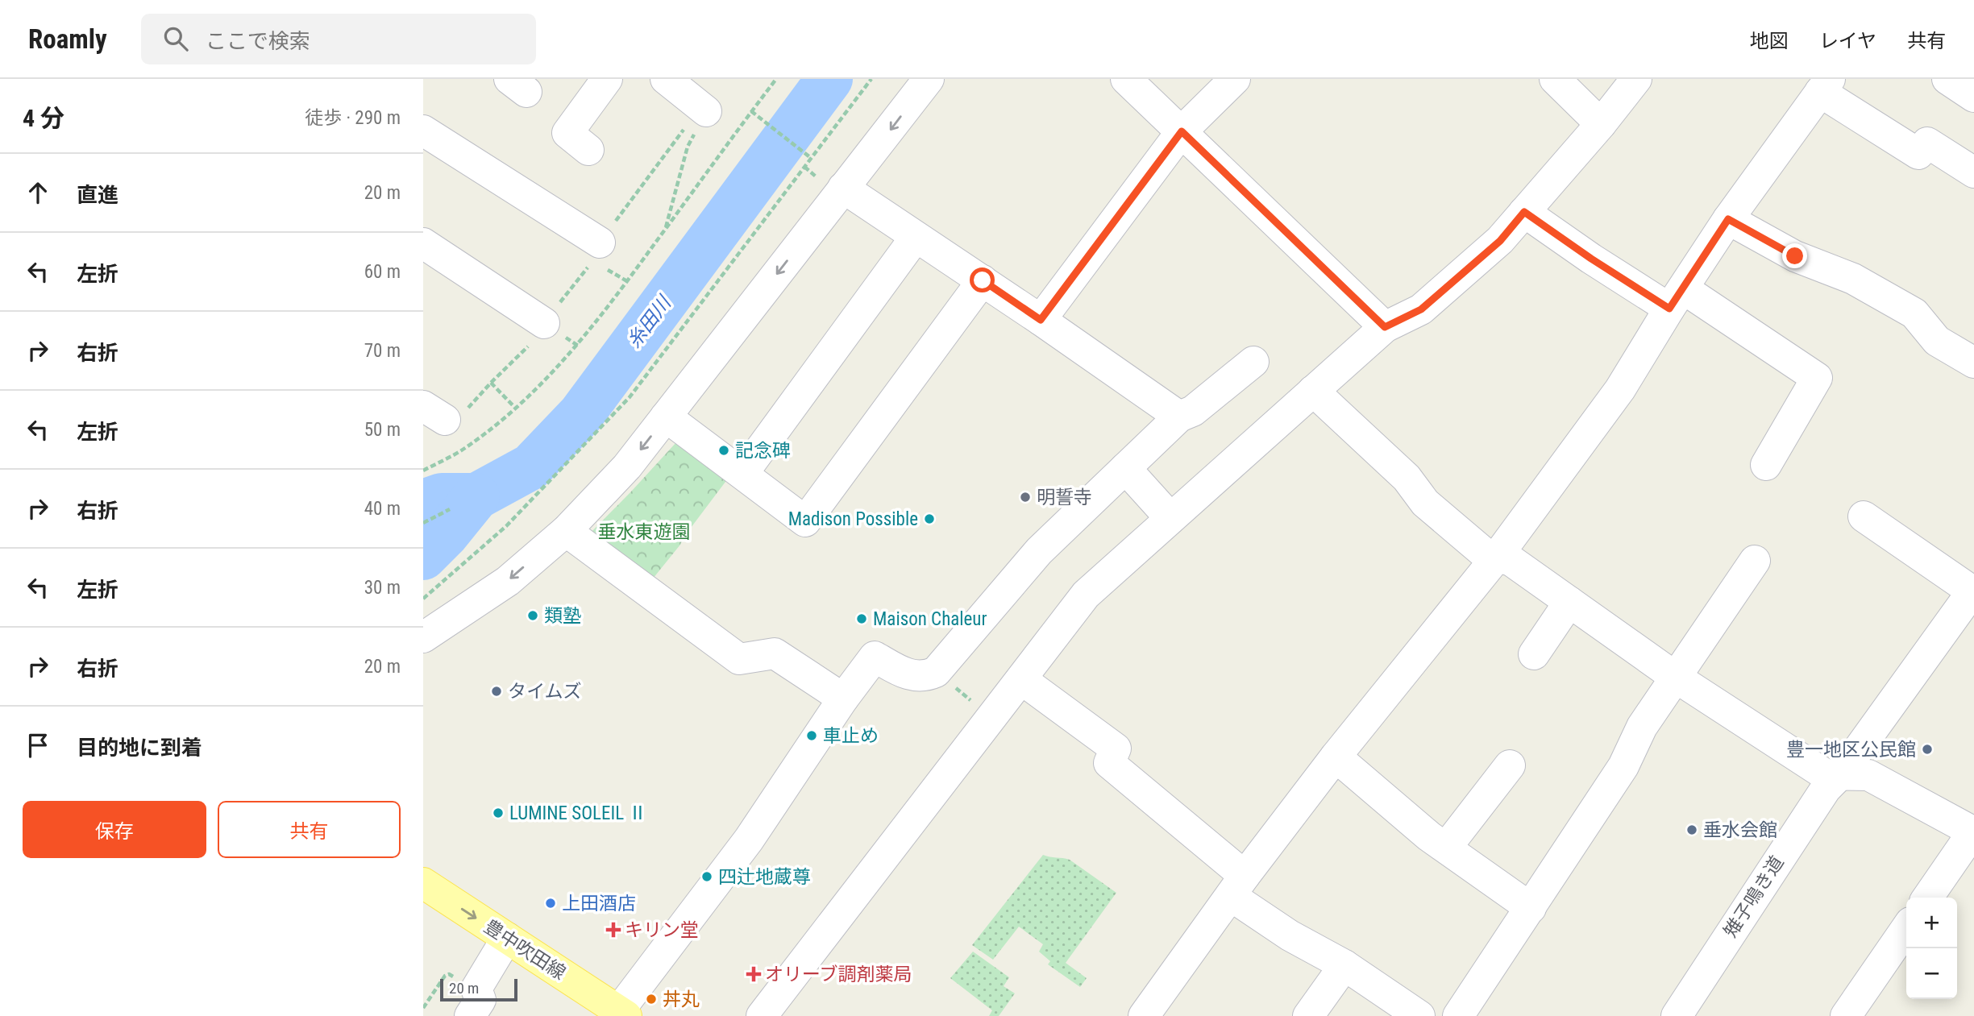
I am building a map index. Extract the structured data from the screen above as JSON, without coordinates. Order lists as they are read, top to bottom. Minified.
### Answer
{"streets":{"main road":["豊中吹田線"],"street":["雉子鳴き道"]},"one_way":["豊中吹田線"],"water":["糸田川"],"parks":["垂水東遊園"],"places":{"other":["記念碑","明誓寺","Madison Possible","類塾","Maison Chaleur","タイムズ","車止め","豊一地区公民館","LUMINE SOLEIL Ⅱ","垂水会館","四辻地蔵尊","上田酒店","丼丸"],"health":["キリン堂","オリーブ調剤薬局"]},"scale_bar":"20 m","page":{"header":"Roamly","search":"ここで検索","nav":["地図","レイヤ","共有"],"heading":["4 分","徒歩 · 290 m"],"list":[["直進","20 m"],["左折","60 m"],["右折","70 m"],["左折","50 m"],["右折","40 m"],["左折","30 m"],["右折","20 m"],"目的地に到着"],"buttons":["保存","共有"],"map_buttons":["+","−"],"scale":"20 m"}}
